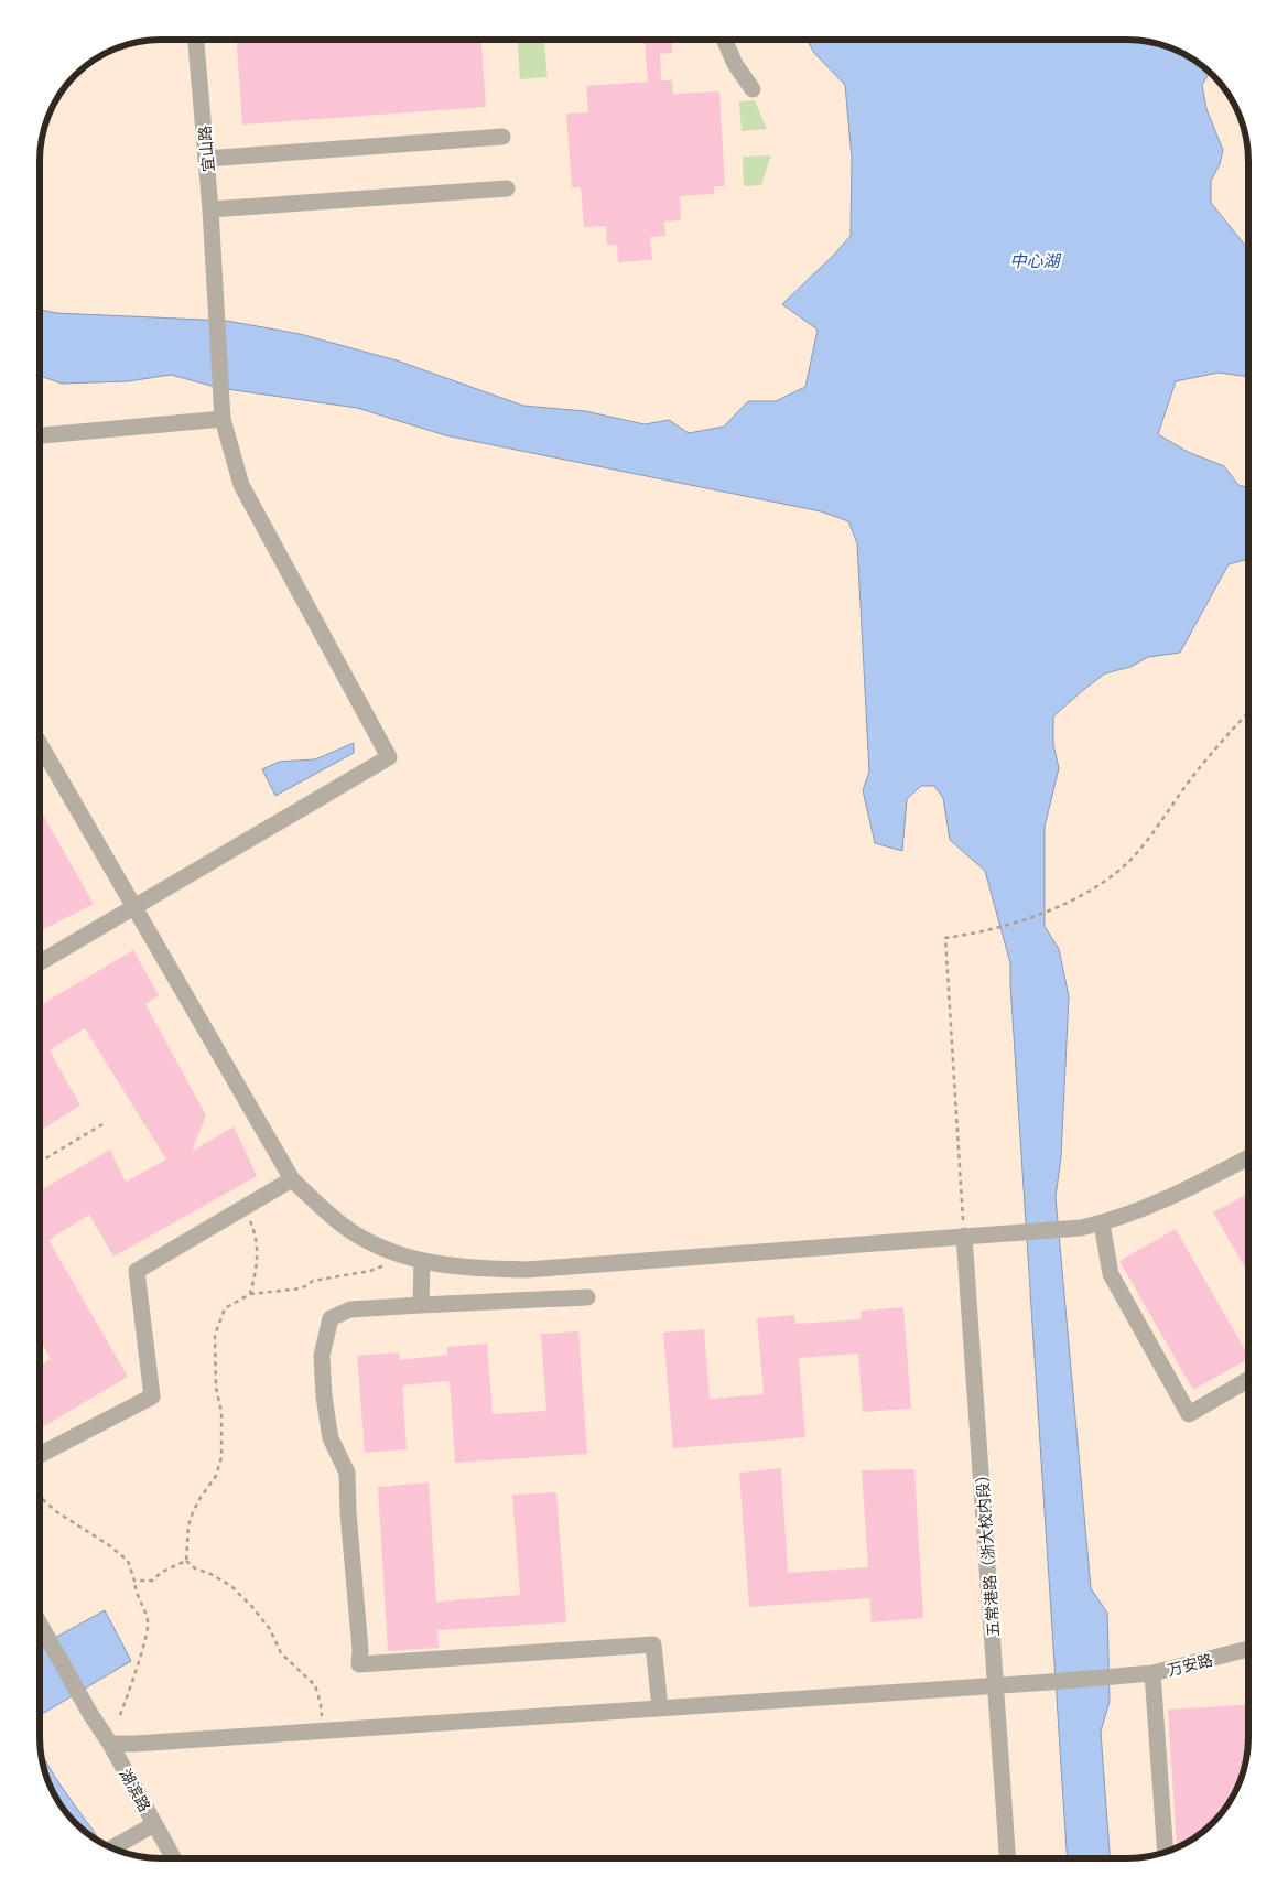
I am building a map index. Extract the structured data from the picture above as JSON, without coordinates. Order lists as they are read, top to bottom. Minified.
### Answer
{"streets":{"street":["宜山路","五常港路（浙大校内段）","万安路","湖滨路"]},"crossings":[["五常港路（浙大校内段）","万安路"],["万安路","湖滨路"]],"water":["中心湖"]}
